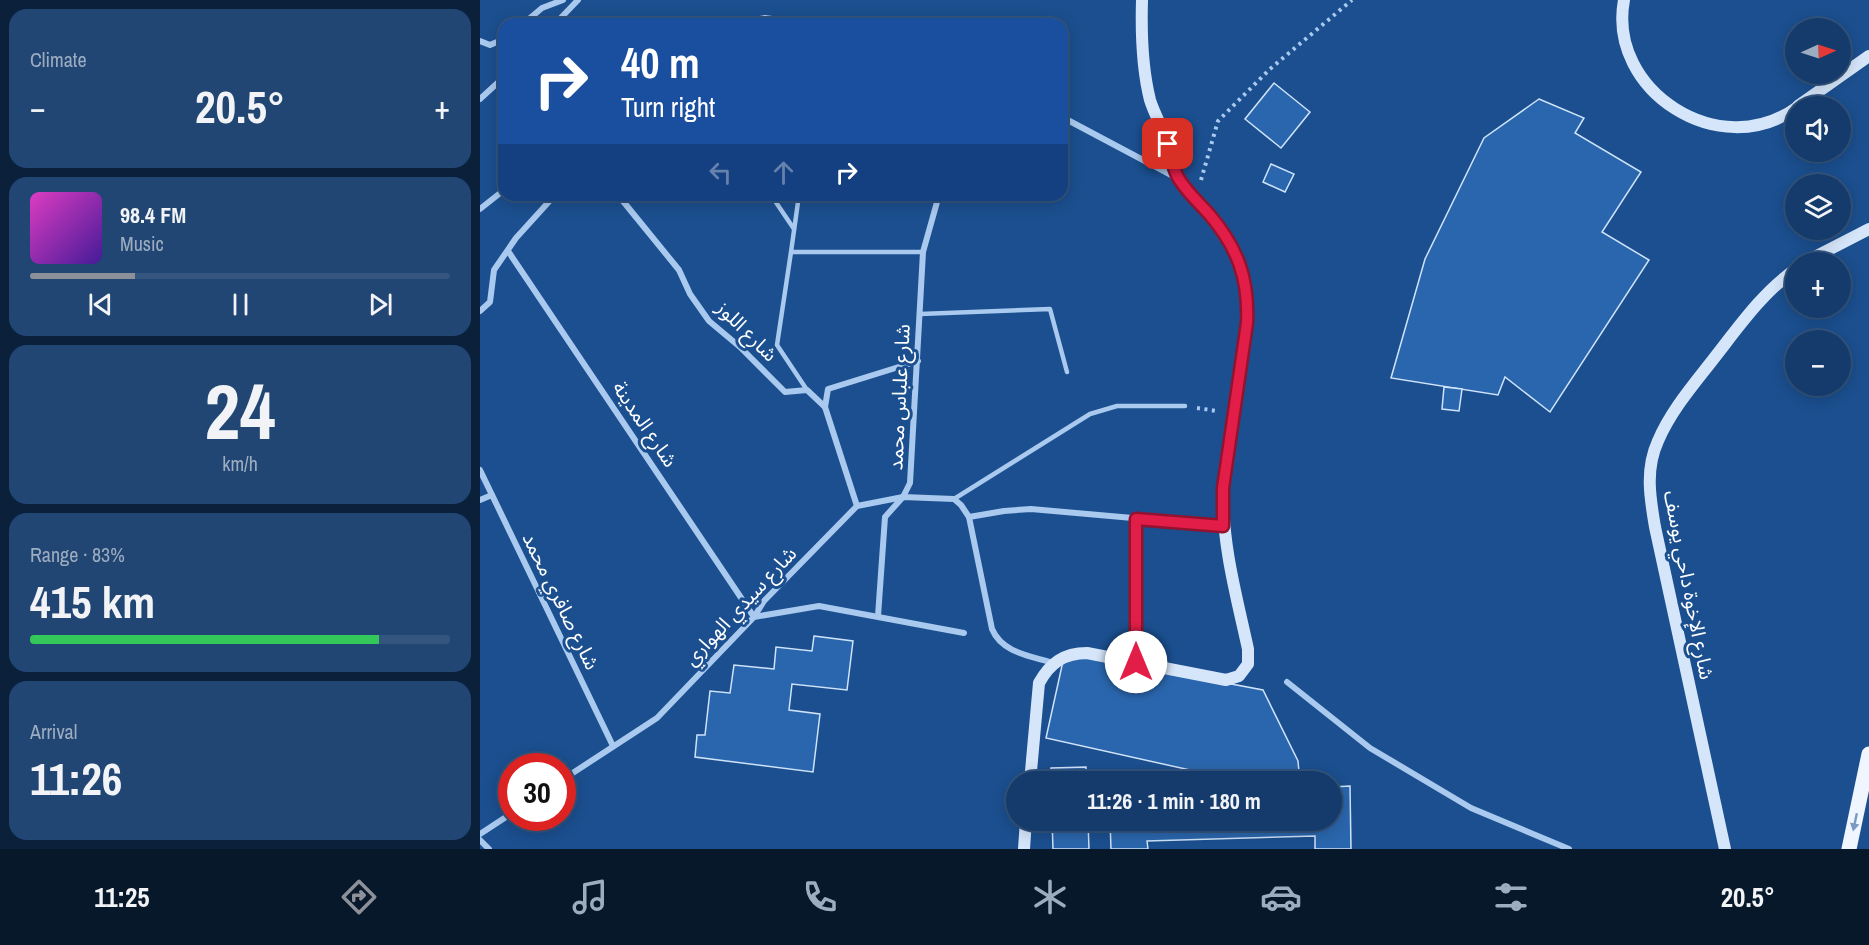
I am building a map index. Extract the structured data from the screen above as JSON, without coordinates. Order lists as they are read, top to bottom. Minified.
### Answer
{"streets":{"street":["شارع اللوز","شارع علباس محمد","شارع المدينة","شارع الإخوة داحي يوسف","شارع صافري محمد","شارع سيدي الهواري"]},"crossings":[["شارع المدينة","شارع سيدي الهواري"],["شارع صافري محمد","شارع سيدي الهواري"]],"north":"right","page":{"tile":["Climate",["24","km/h"],["Range · 83%","415 km"],["Arrival","11:26"]],"map_buttons":["+","−"],"turn":["40 m","Turn right"],"heat":["−","20.5°","+"],"song":["98.4 FM","Music"],"limit":"30","trip":"11:26 · 1 min · 180 m","tabs":["11:25","20.5°"]}}
